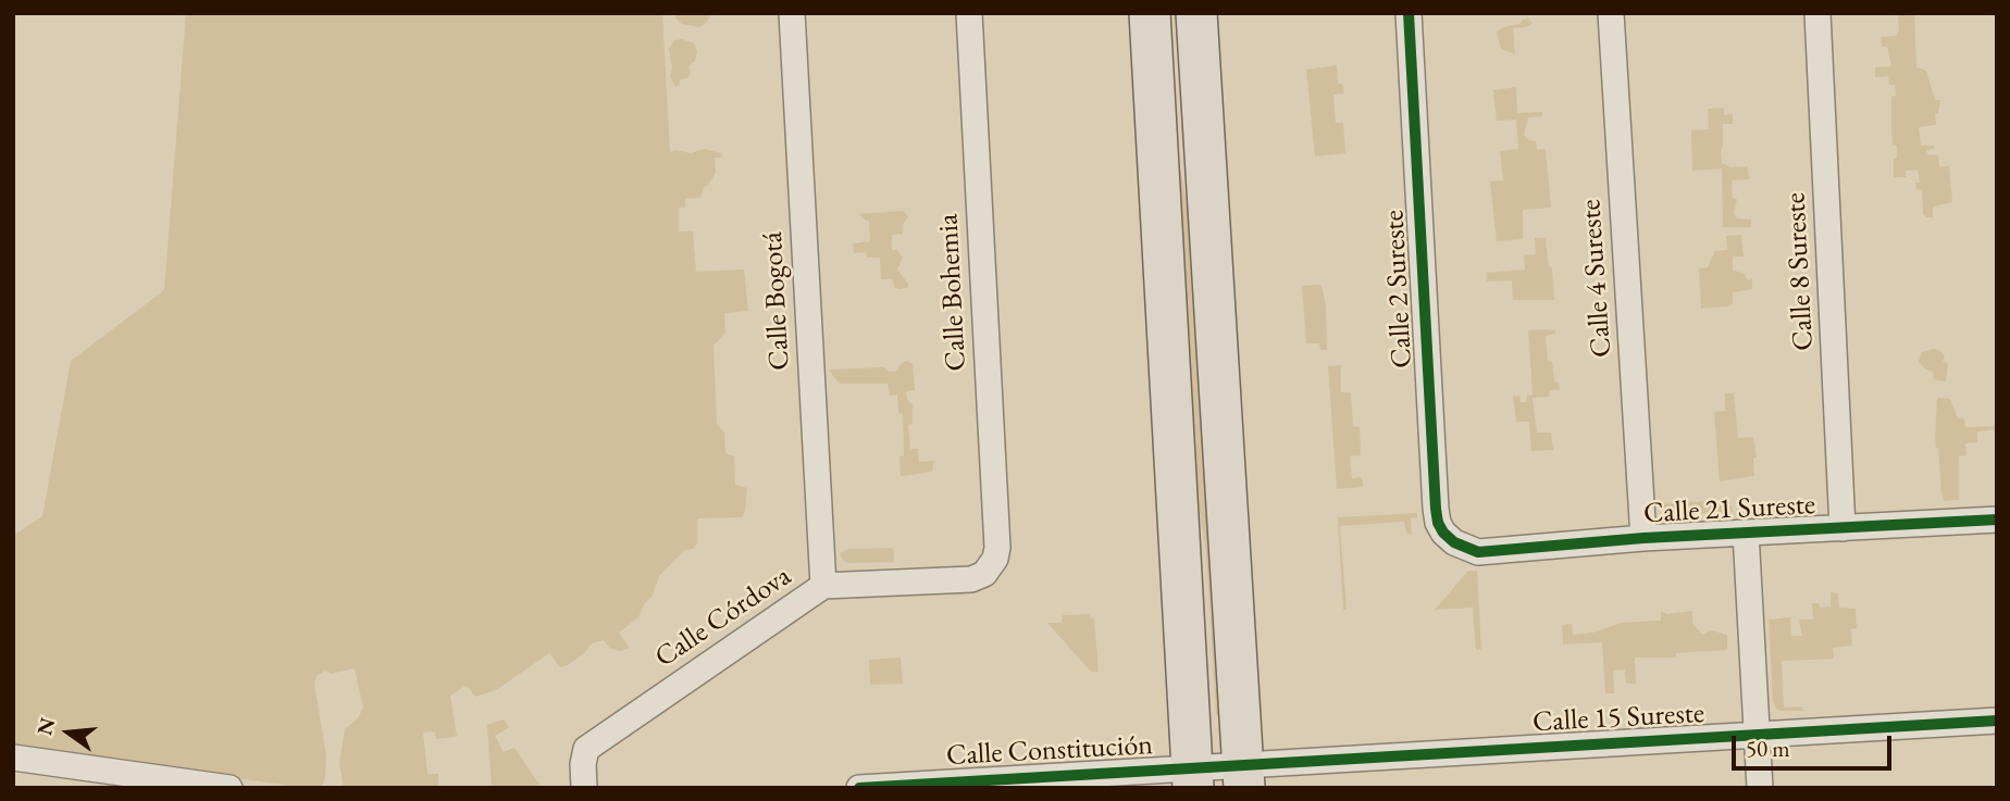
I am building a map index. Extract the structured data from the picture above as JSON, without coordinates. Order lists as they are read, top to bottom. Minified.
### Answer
{"streets":{"street":["Calle 8 Sureste","Calle 4 Sureste","Calle 2 Sureste","Calle Bohemia","Calle Bogotá","Calle 21 Sureste","Calle Córdova","Calle 15 Sureste","Calle Constitución"]},"crossings":[["Calle 8 Sureste","Calle 21 Sureste"],["Calle 4 Sureste","Calle 21 Sureste"],["Calle 2 Sureste","Calle 21 Sureste"],["Calle Bohemia","Calle Córdova"],["Calle Bogotá","Calle Córdova"],["Calle 15 Sureste","Calle Constitución"]],"scale_bar":"50 m","north":"left"}
